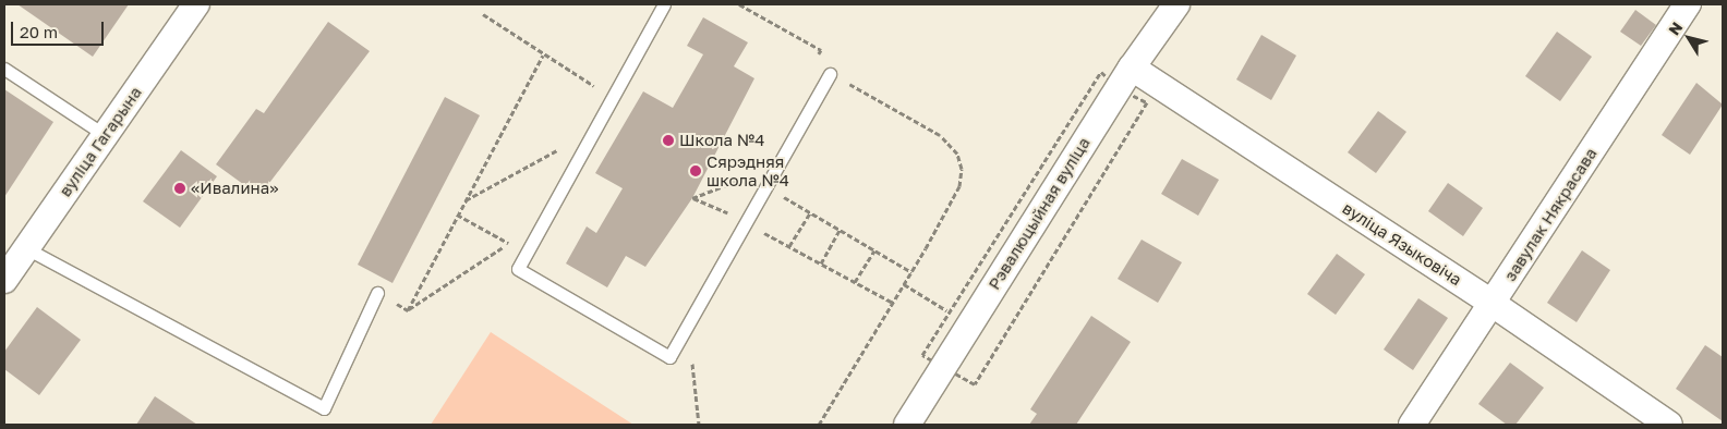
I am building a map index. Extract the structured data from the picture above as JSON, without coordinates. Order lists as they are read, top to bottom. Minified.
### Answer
{"streets":{"street":["вуліца Гагарына","Рэвалюцыйная вуліца","завулак Някрасава","вуліца Языковіча"]},"crossings":[["Рэвалюцыйная вуліца","вуліца Языковіча"],["завулак Някрасава","вуліца Языковіча"]],"places":["Школа №4","Сярэдняя школа №4","«Ивалина»"],"scale_bar":"20 m","north":"top left"}
